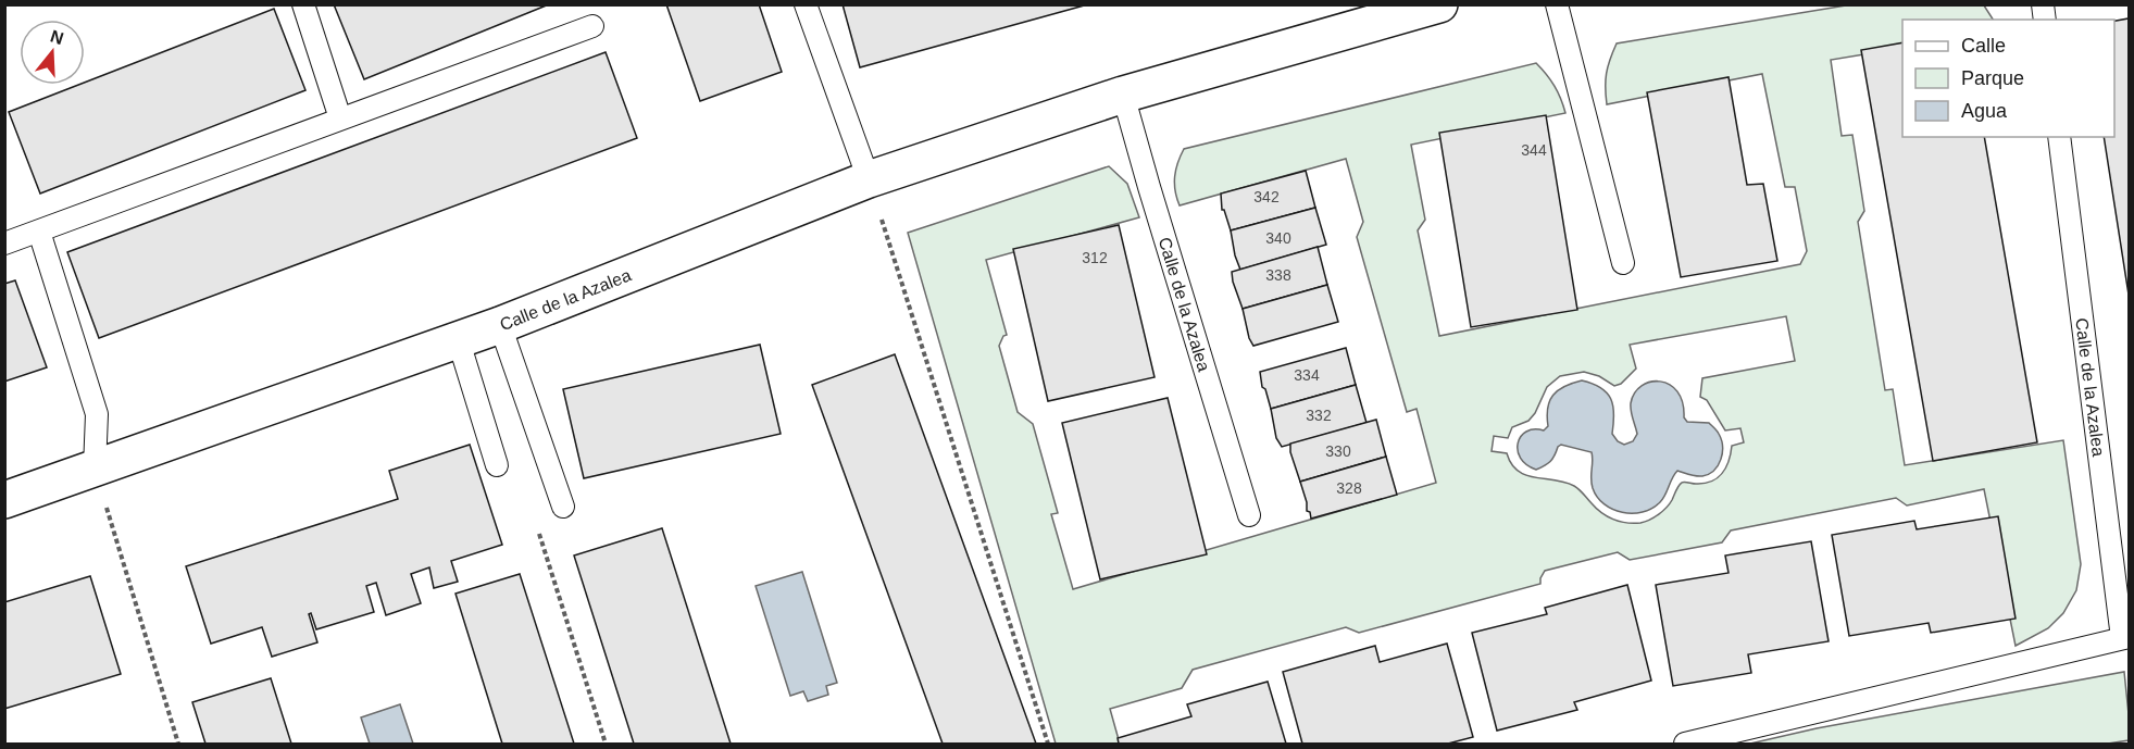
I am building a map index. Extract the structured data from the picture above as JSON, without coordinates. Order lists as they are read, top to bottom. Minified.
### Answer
{"streets":{"street":["Calle de la Azalea"]},"house_numbers":["344","342","340","312","338","334","332","330","328"],"legend":["Calle","Parque","Agua"],"north":"top"}
